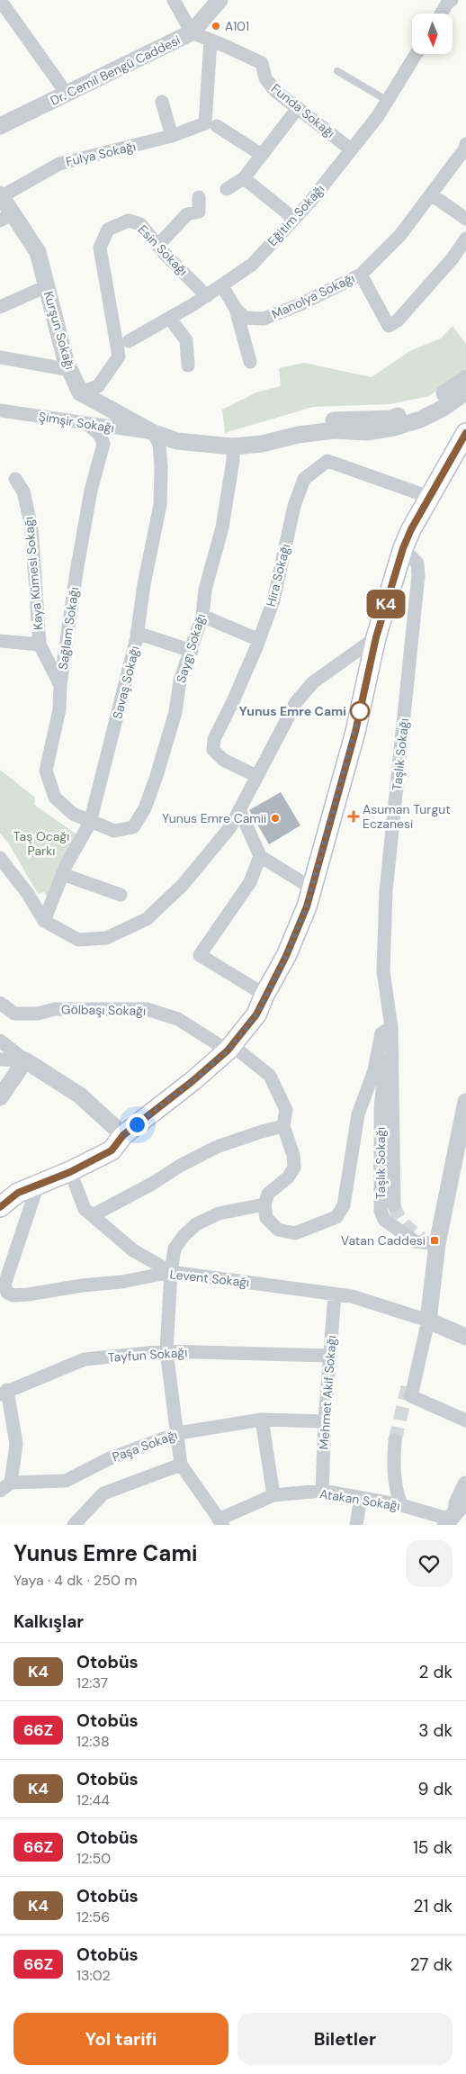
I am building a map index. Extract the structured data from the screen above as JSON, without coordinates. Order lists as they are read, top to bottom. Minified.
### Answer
{"streets":{"street":["Dr. Cemil Bengü Caddesi","Funda Sokağı","Fulya Sokağı","Eğitim Sokağı","Esin Sokağı","Manolya Sokağı","Kurşun Sokağı","Şimşir Sokağı","Kaya Kümesi Sokağı","Hira Sokağı","Sağlam Sokağı","Saygı Sokağı","Savaş Sokağı","Taşlık Sokağı","Gölbaşı Sokağı","Levent Sokağı","Tayfun Sokağı","Mehmet Akif Sokağı","Paşa Sokağı","Atakan Sokağı"]},"crossings":[["Dr. Cemil Bengü Caddesi","Funda Sokağı"],["Funda Sokağı","Eğitim Sokağı"],["Fulya Sokağı","Kurşun Sokağı"],["Eğitim Sokağı","Esin Sokağı"],["Esin Sokağı","Kurşun Sokağı"],["Şimşir Sokağı","Savaş Sokağı"],["Sağlam Sokağı","Saygı Sokağı"],["Sağlam Sokağı","Savaş Sokağı"],["Saygı Sokağı","Savaş Sokağı"],["Levent Sokağı","Mehmet Akif Sokağı"],["Tayfun Sokağı","Mehmet Akif Sokağı"],["Mehmet Akif Sokağı","Paşa Sokağı"],["Mehmet Akif Sokağı","Atakan Sokağı"]],"parks":["Taş Ocağı Parkı"],"places":{"other":["A101","Yunus Emre Cami","Yunus Emre Camii"],"health":["Asuman Turgut Eczanesi"],"transit":["Vatan Caddesi"]},"lines":["bus line K4"],"north":"bottom","page":{"on_map":"K4","heading":[["Yunus Emre Cami","Yaya · 4 dk · 250 m"],"Kalkışlar"],"list":[{"mark":"K4","name":"Otobüs","note":"12:37","value":"2 dk"},{"mark":"66Z","name":"Otobüs","note":"12:38","value":"3 dk"},{"mark":"K4","name":"Otobüs","note":"12:44","value":"9 dk"},{"mark":"66Z","name":"Otobüs","note":"12:50","value":"15 dk"},{"mark":"K4","name":"Otobüs","note":"12:56","value":"21 dk"},{"mark":"66Z","name":"Otobüs","note":"13:02","value":"27 dk"}],"buttons":["Yol tarifi","Biletler"]}}
